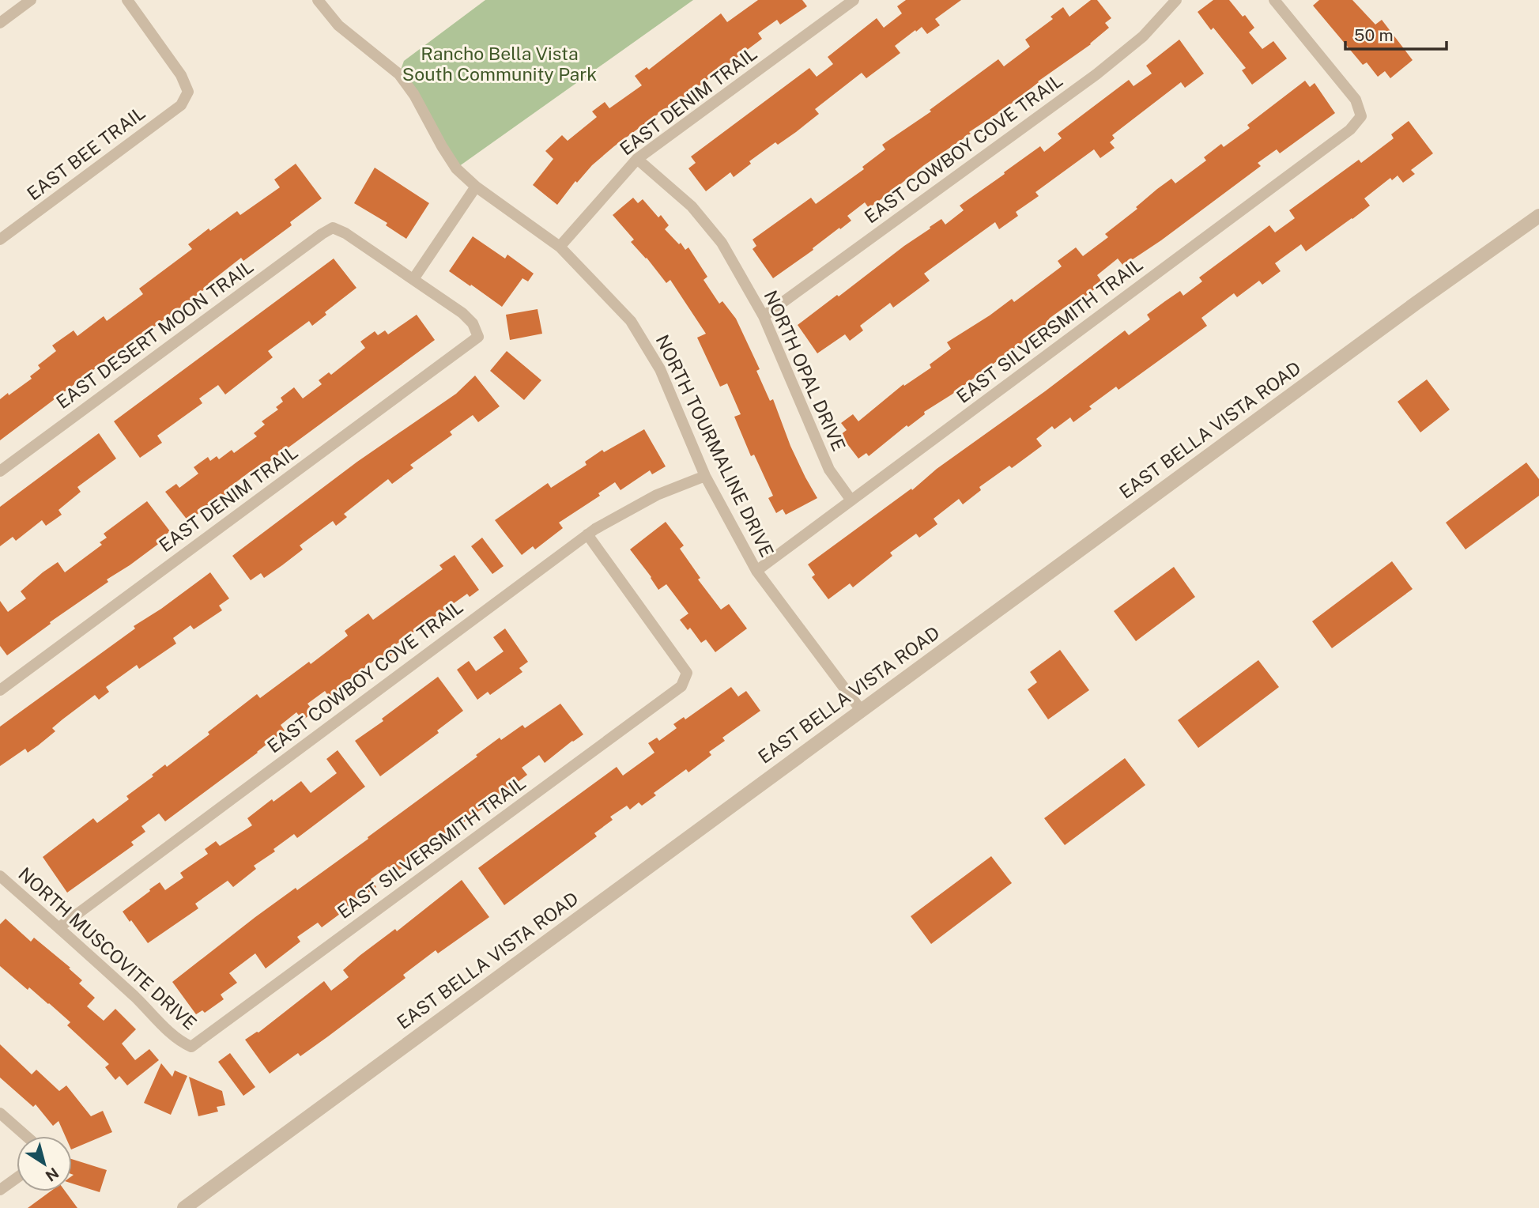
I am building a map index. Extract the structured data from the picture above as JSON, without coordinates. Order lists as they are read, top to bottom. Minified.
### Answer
{"streets":{"street":["EAST DENIM TRAIL","EAST COWBOY COVE TRAIL","EAST BEE TRAIL","EAST SILVERSMITH TRAIL","EAST DESERT MOON TRAIL","NORTH OPAL DRIVE","EAST BELLA VISTA ROAD","NORTH TOURMALINE DRIVE","NORTH MUSCOVITE DRIVE"]},"crossings":[["EAST DENIM TRAIL","EAST DESERT MOON TRAIL"],["EAST DENIM TRAIL","NORTH OPAL DRIVE"],["EAST DENIM TRAIL","NORTH TOURMALINE DRIVE"],["EAST COWBOY COVE TRAIL","EAST SILVERSMITH TRAIL"],["EAST COWBOY COVE TRAIL","NORTH OPAL DRIVE"],["EAST COWBOY COVE TRAIL","NORTH TOURMALINE DRIVE"],["EAST COWBOY COVE TRAIL","NORTH MUSCOVITE DRIVE"],["EAST SILVERSMITH TRAIL","NORTH OPAL DRIVE"],["EAST SILVERSMITH TRAIL","NORTH TOURMALINE DRIVE"],["EAST SILVERSMITH TRAIL","NORTH MUSCOVITE DRIVE"],["EAST BELLA VISTA ROAD","NORTH TOURMALINE DRIVE"]],"parks":["Rancho Bella Vista South Community Park"],"scale_bar":"50 m","north":"bottom right"}
